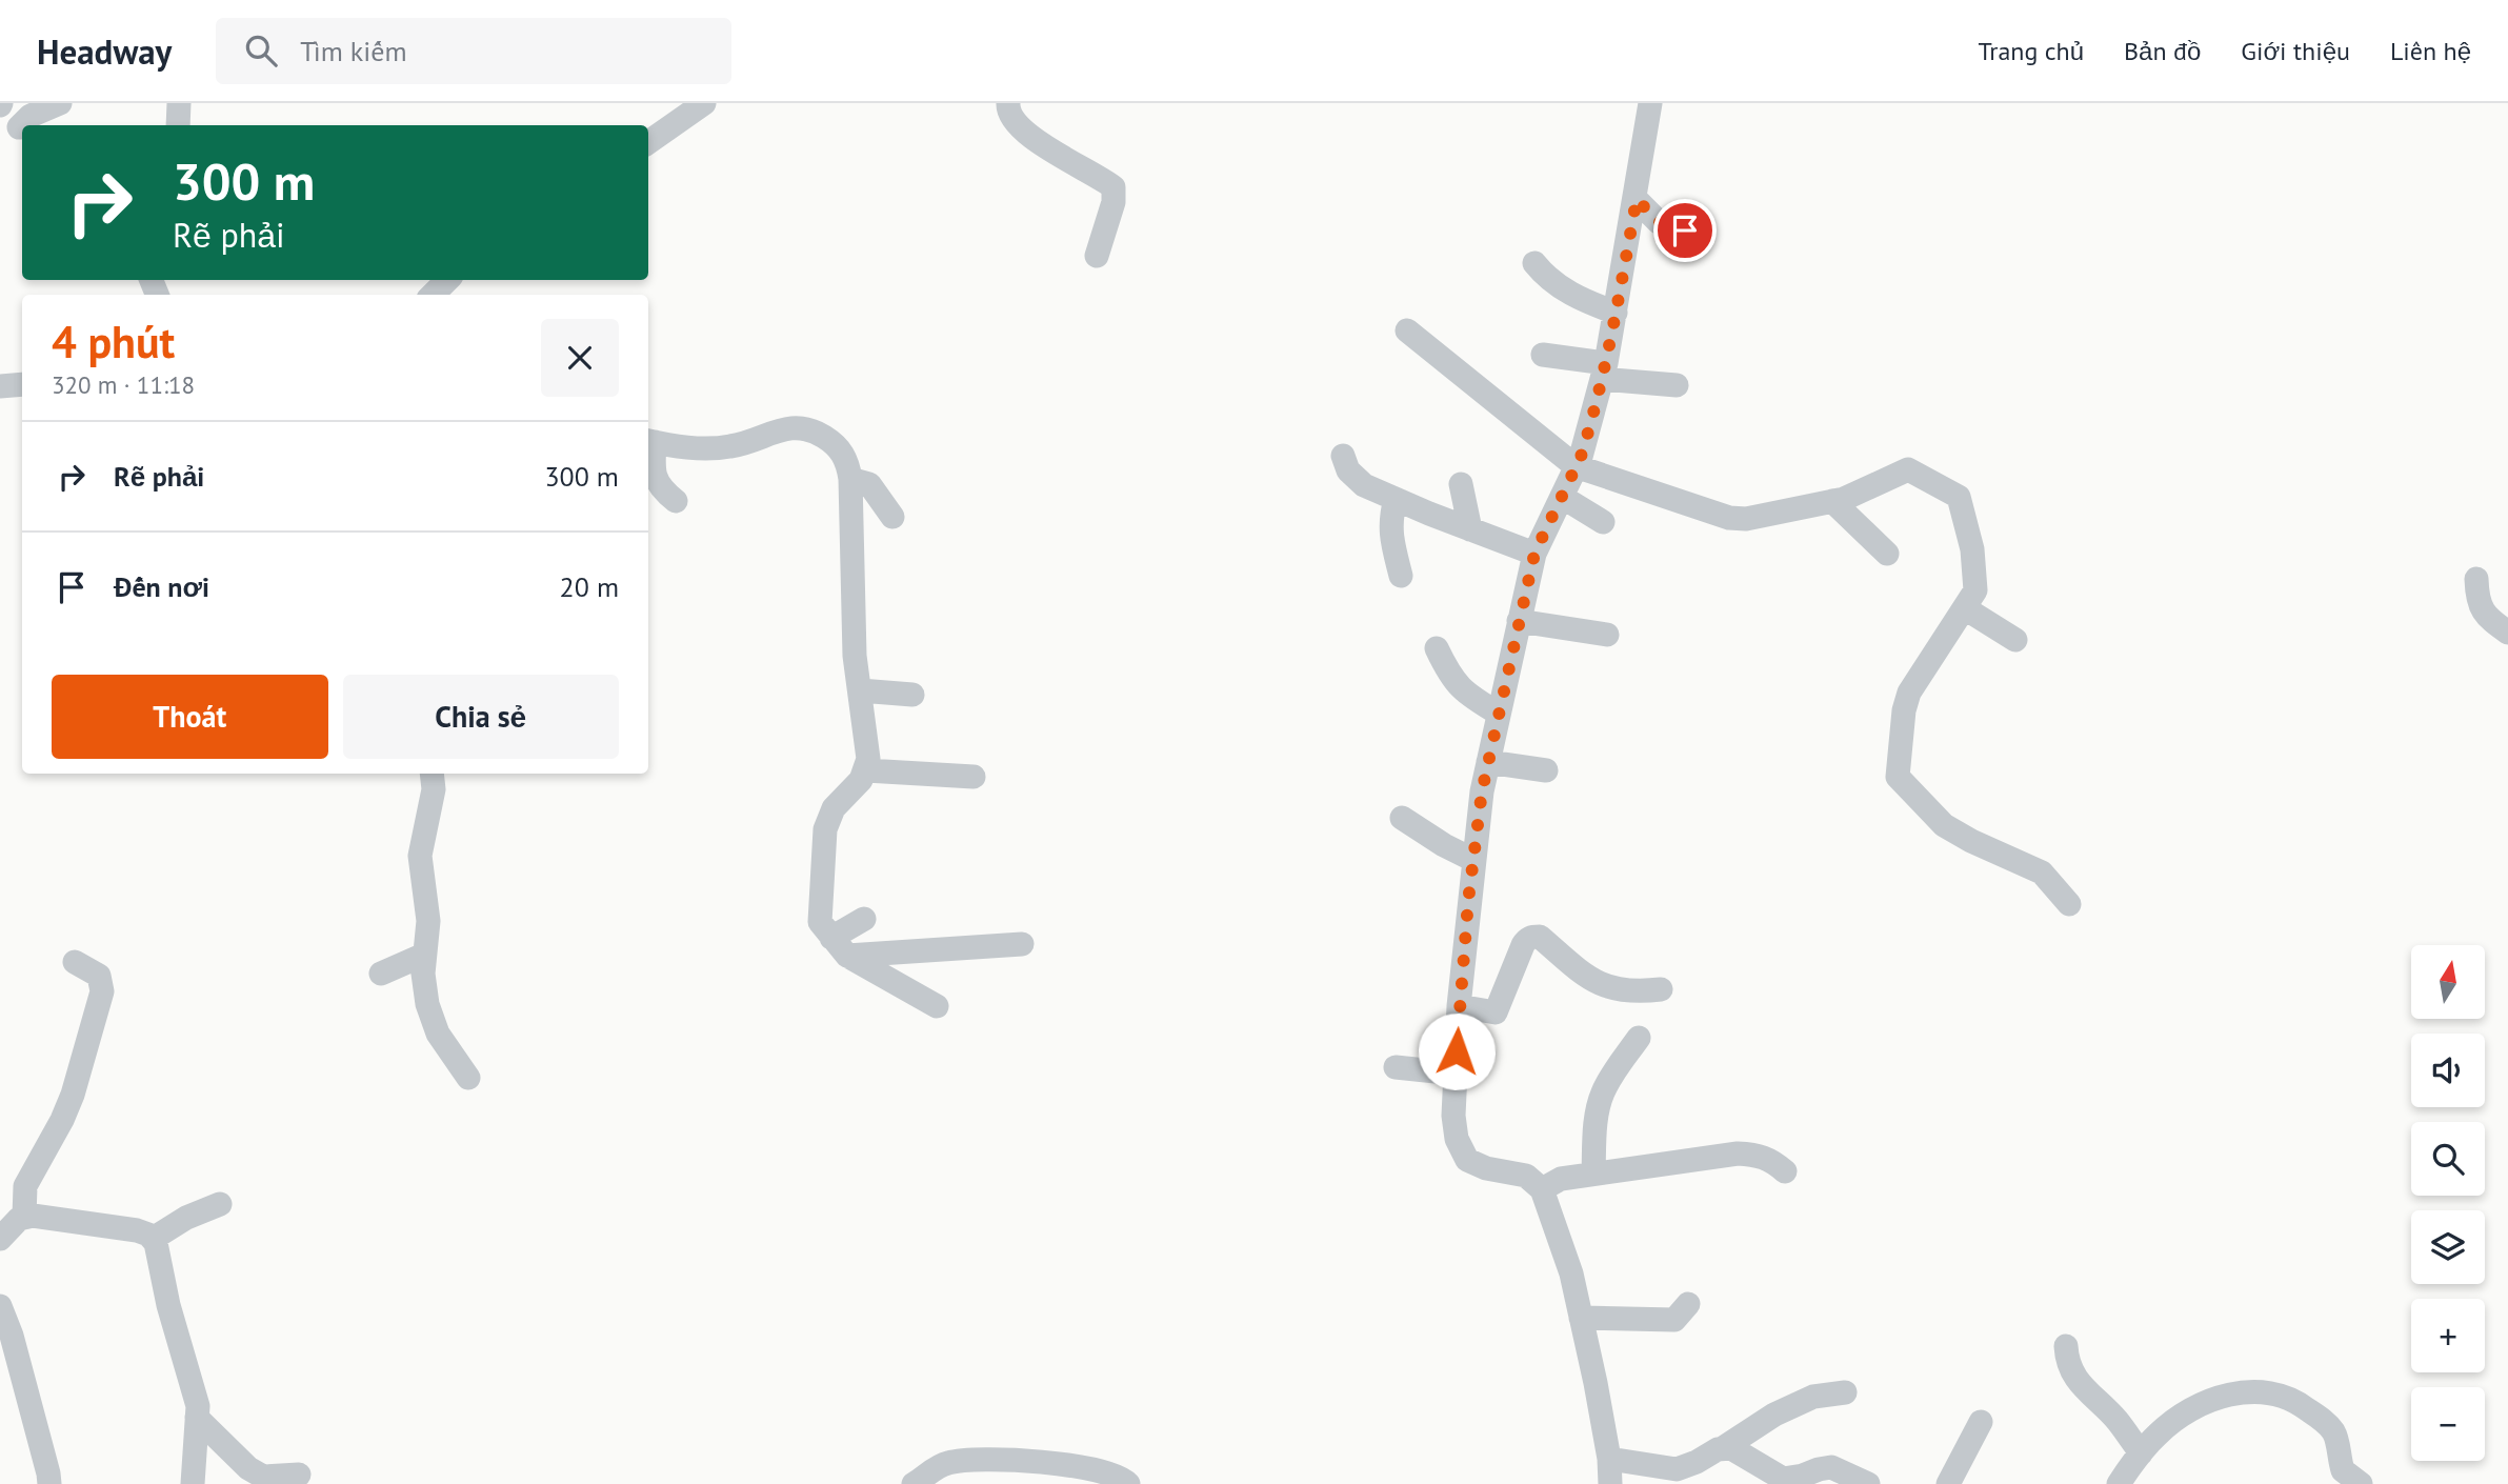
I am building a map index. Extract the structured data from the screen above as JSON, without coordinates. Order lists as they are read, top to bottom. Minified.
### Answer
{"north":"top","page":{"header":"Headway","search":"Tìm kiếm","nav":["Trang chủ","Bản đồ","Giới thiệu","Liên hệ"],"turn":["300 m","Rẽ phải"],"heading":["4 phút","320 m · 11:18"],"list":[{"name":"Rẽ phải","value":"300 m"},{"name":"Đến nơi","value":"20 m"}],"buttons":["Thoát","Chia sẻ"],"map_buttons":["+","−"]}}
